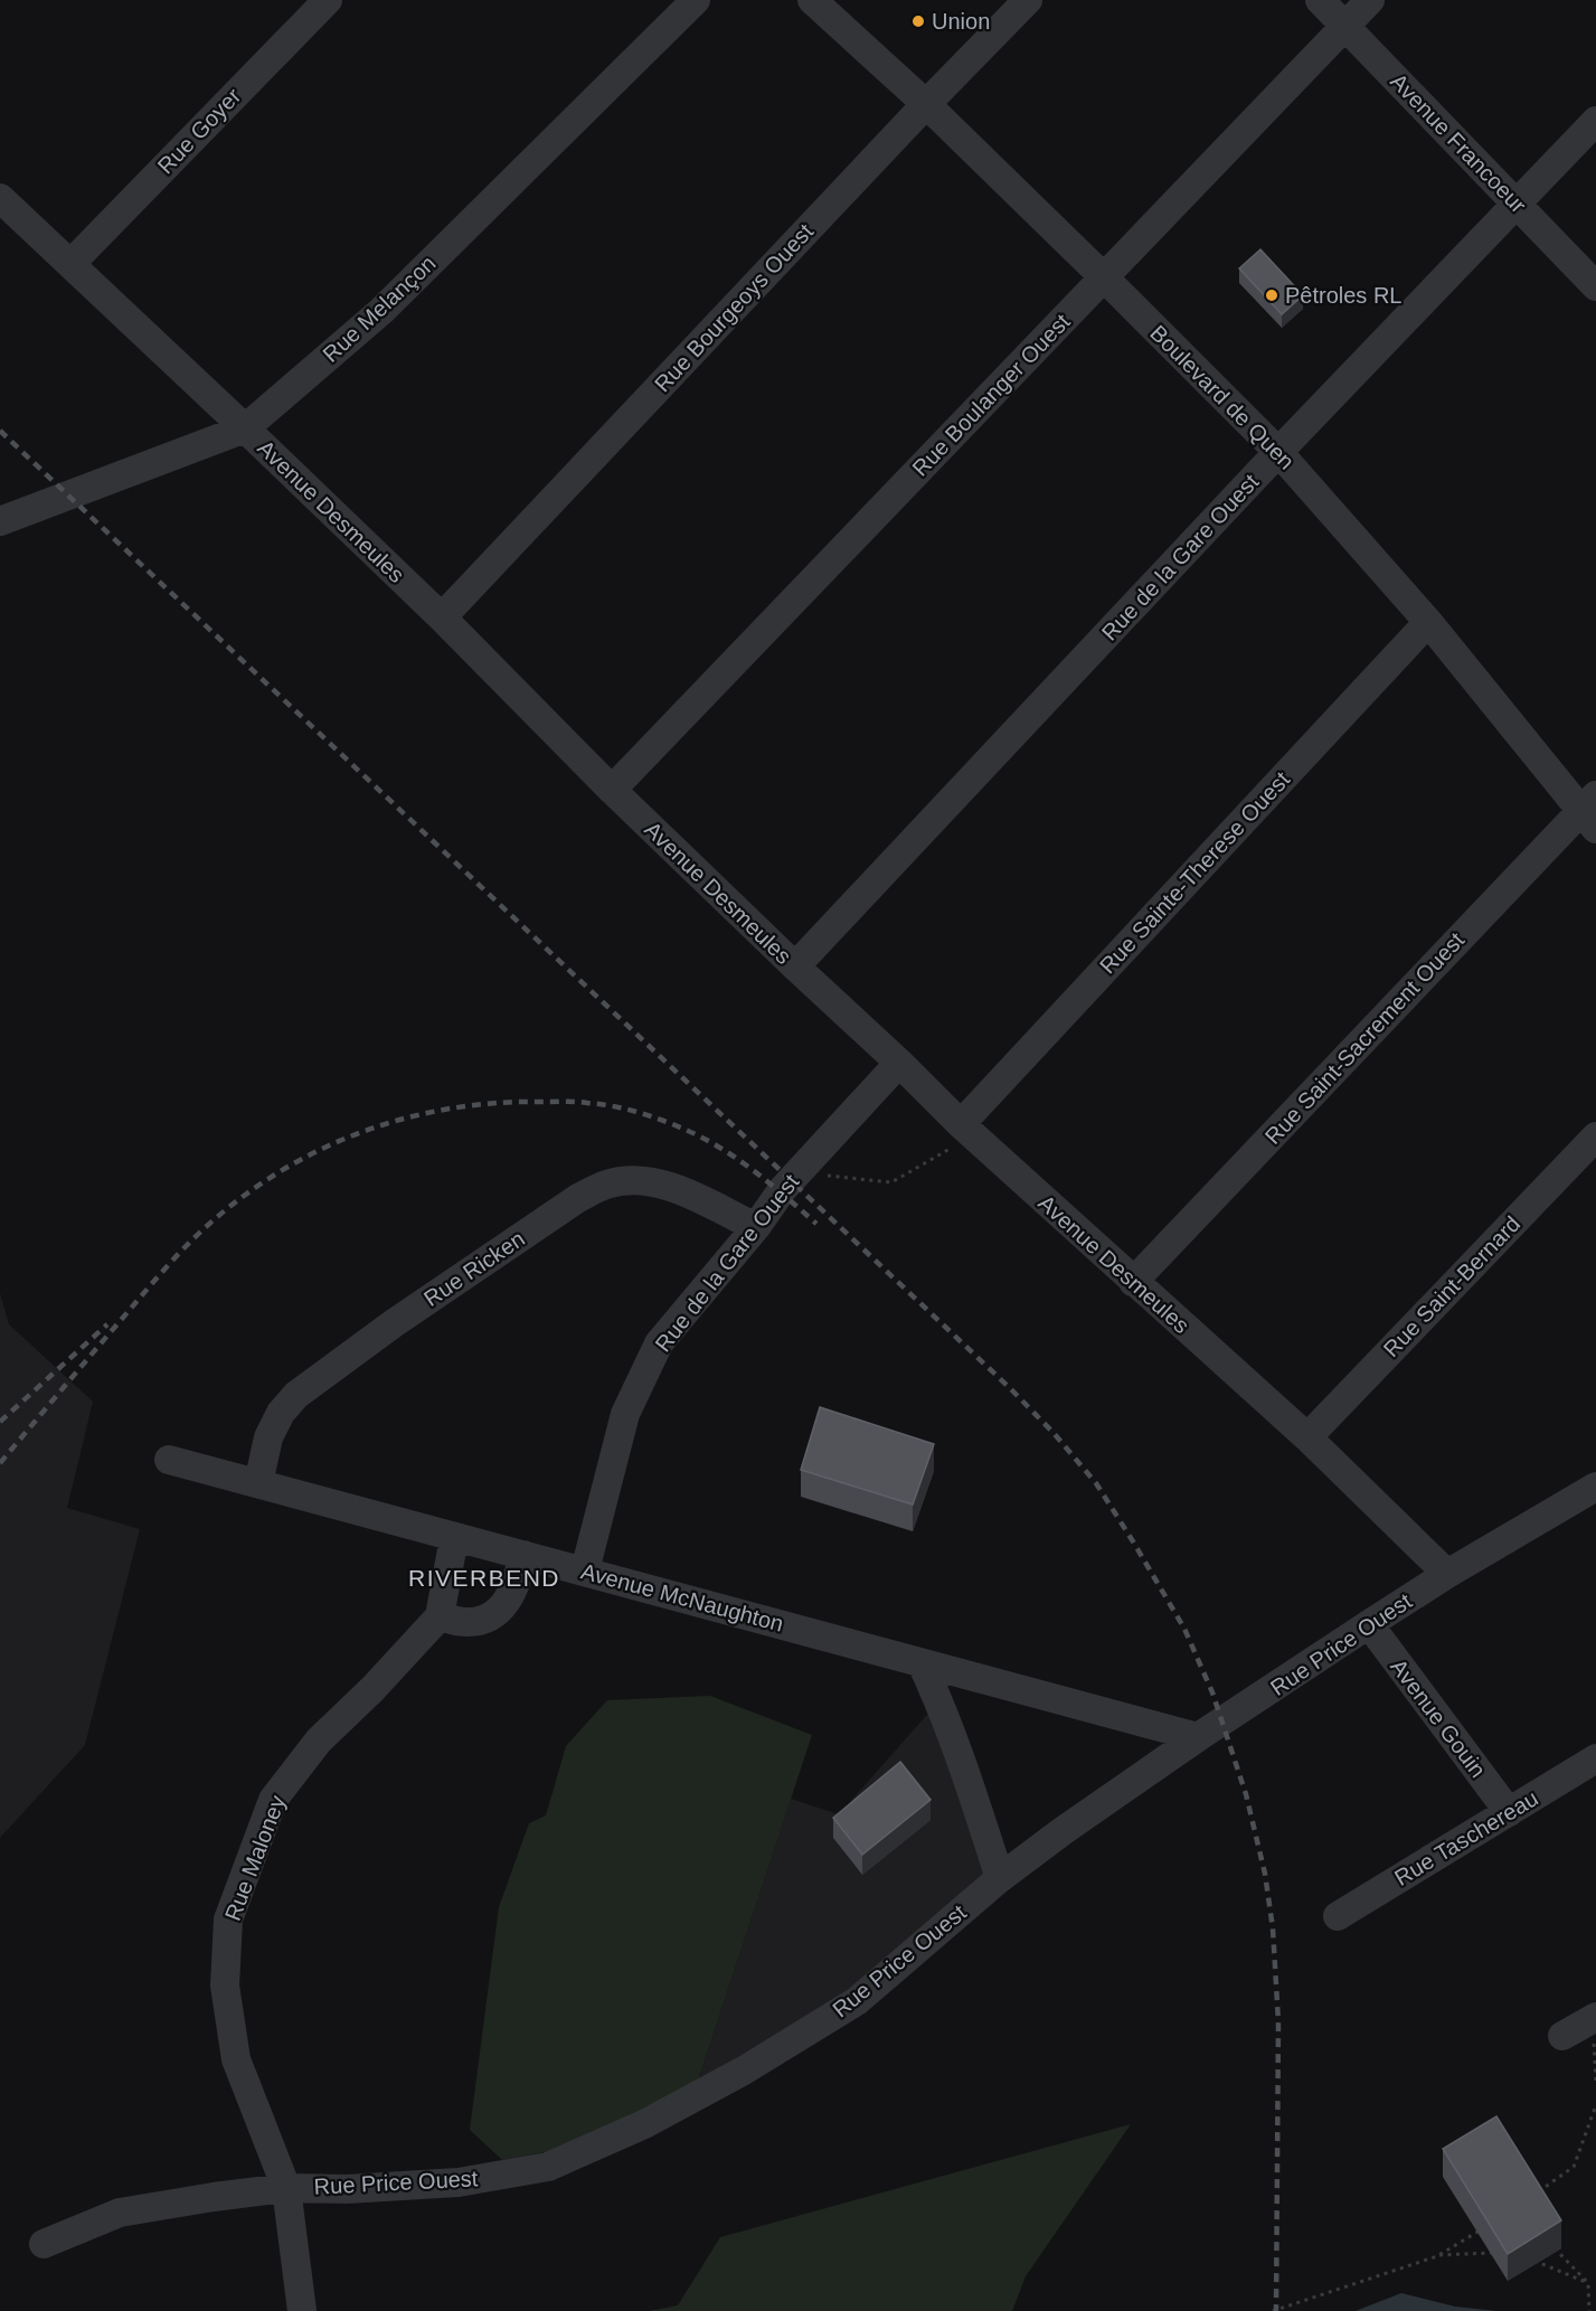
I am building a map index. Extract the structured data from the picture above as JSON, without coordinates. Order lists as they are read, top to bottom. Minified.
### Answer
{"streets":{"street":["Rue Goyer","Avenue Francoeur","Rue Bourgeoys Ouest","Rue Melançon","Rue Boulanger Ouest","Boulevard de Quen","Avenue Desmeules","Rue de la Gare Ouest","Rue Sainte-Therese Ouest","Rue Saint-Sacrement Ouest","Rue Ricken","Rue Saint-Bernard","Avenue McNaughton","Rue Price Ouest","Avenue Gouin","Rue Taschereau","Rue Maloney"]},"crossings":[["Rue Goyer","Avenue Desmeules"],["Avenue Francoeur","Rue Boulanger Ouest"],["Avenue Francoeur","Rue de la Gare Ouest"],["Rue Bourgeoys Ouest","Boulevard de Quen"],["Rue Bourgeoys Ouest","Avenue Desmeules"],["Rue Melançon","Avenue Desmeules"],["Rue Boulanger Ouest","Boulevard de Quen"],["Rue Boulanger Ouest","Avenue Desmeules"],["Boulevard de Quen","Rue de la Gare Ouest"],["Boulevard de Quen","Rue Sainte-Therese Ouest"],["Boulevard de Quen","Rue Saint-Sacrement Ouest"],["Avenue Desmeules","Rue de la Gare Ouest"],["Avenue Desmeules","Rue Sainte-Therese Ouest"],["Avenue Desmeules","Rue Saint-Sacrement Ouest"],["Avenue Desmeules","Rue Saint-Bernard"],["Avenue Desmeules","Rue Price Ouest"],["Rue de la Gare Ouest","Rue Ricken"],["Rue de la Gare Ouest","Avenue McNaughton"],["Rue Ricken","Avenue McNaughton"],["Avenue McNaughton","Rue Price Ouest"],["Rue Price Ouest","Avenue Gouin"],["Rue Price Ouest","Rue Maloney"],["Avenue Gouin","Rue Taschereau"]],"districts":["RIVERBEND"],"places":["Union","Pêtroles RL"]}
